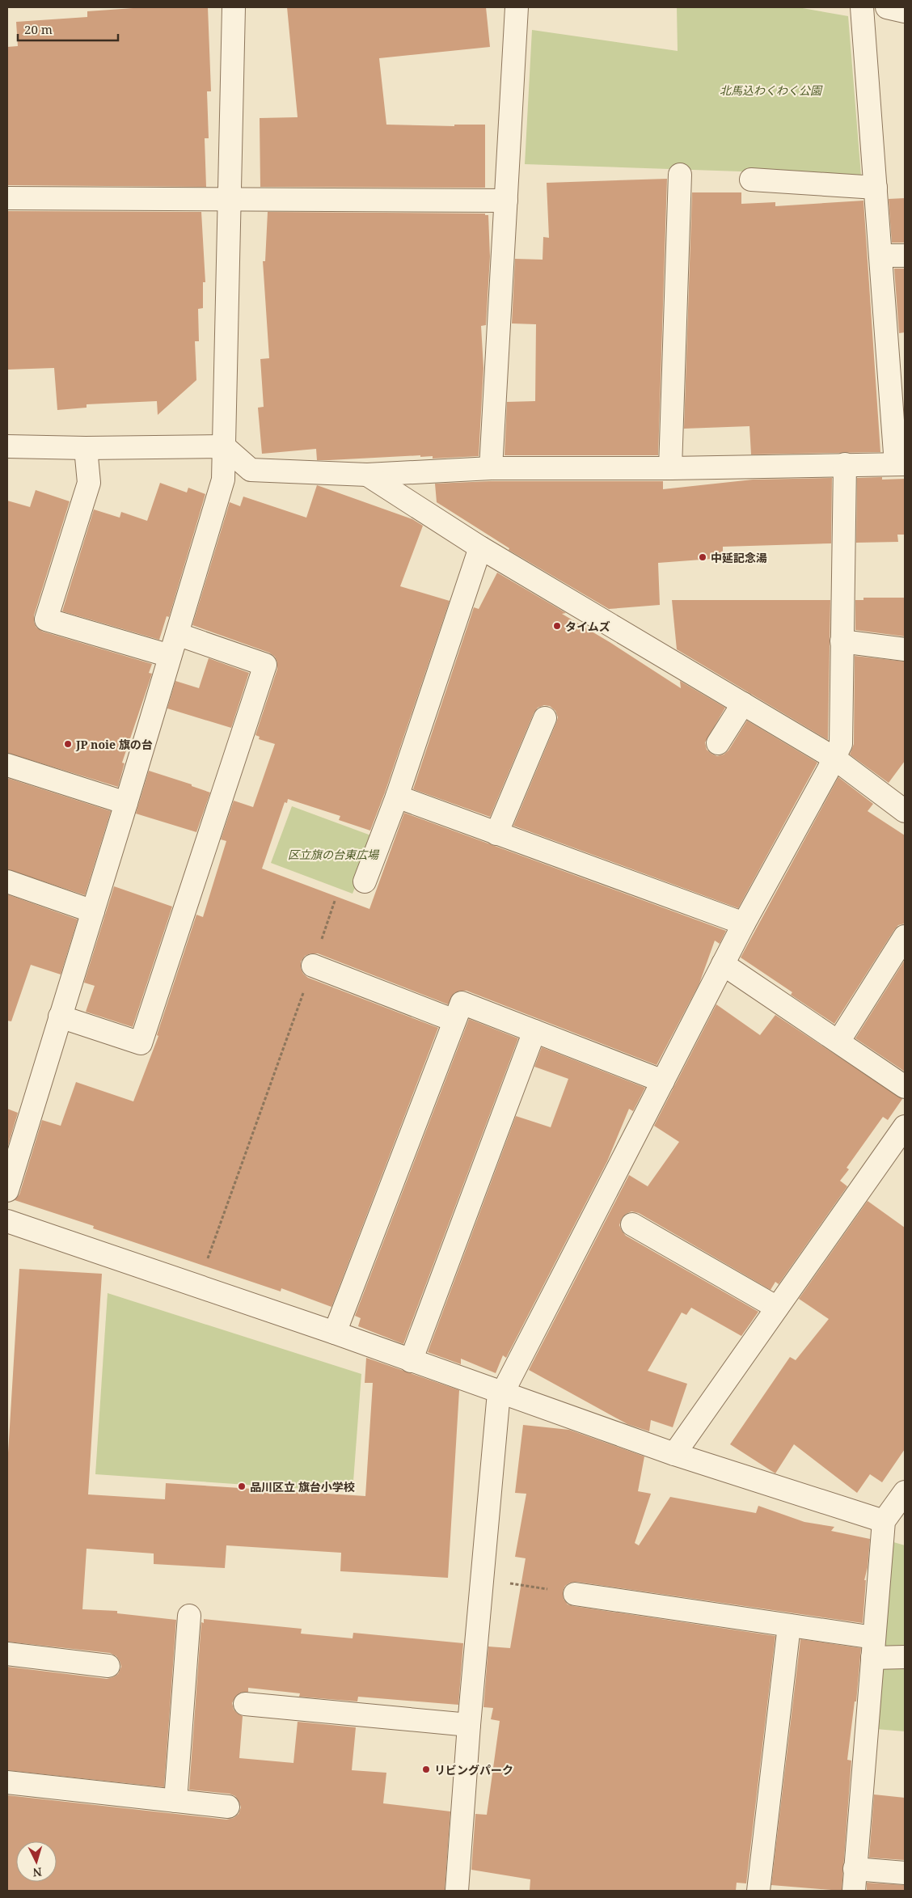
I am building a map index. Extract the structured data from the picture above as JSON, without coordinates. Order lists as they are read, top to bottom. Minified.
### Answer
{"parks":["北馬込わくわく公園","区立旗の台東広場"],"places":["中延記念湯","タイムズ","JP noie 旗の台","品川区立 旗台小学校","リビングパーク"],"scale_bar":"20 m","north":"bottom"}
